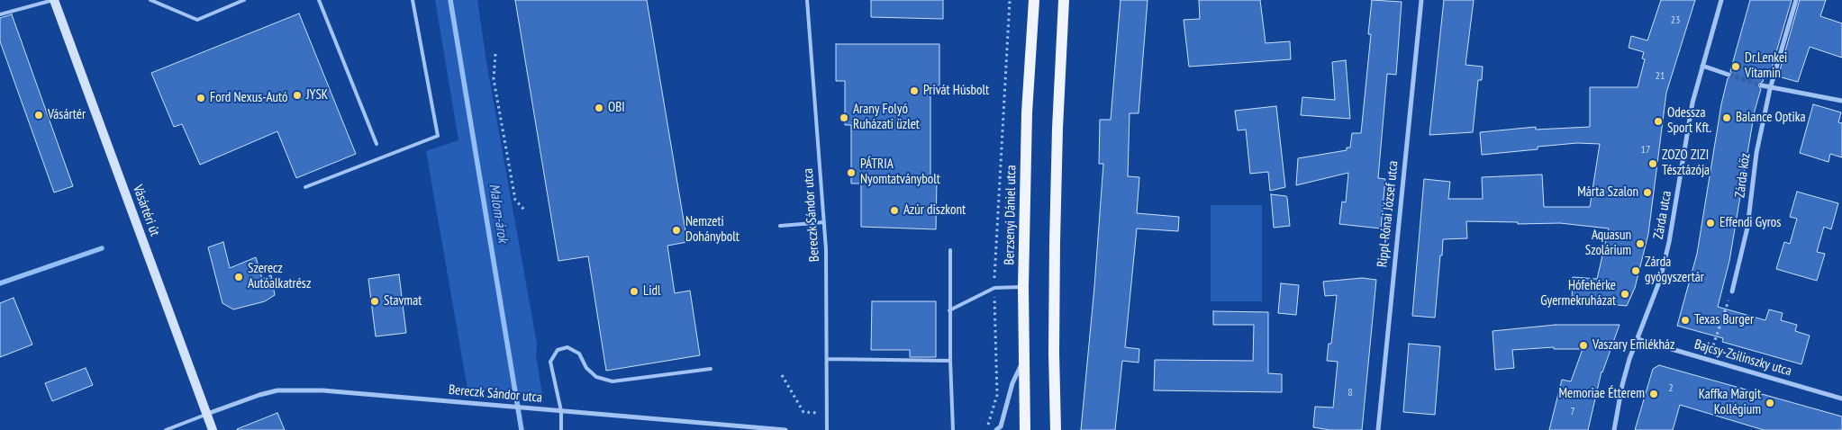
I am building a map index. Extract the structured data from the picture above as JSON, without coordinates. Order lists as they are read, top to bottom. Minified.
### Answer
{"streets":{"main road":["Berzsenyi Dániel utca"],"street":["Zárda köz","Vásártéri út","Rippl-Rónai József utca","Bereczk Sándor utca","Zárda utca","Bajcsy-Zsilinszky utca"]},"crossings":[["Vásártéri út","Bereczk Sándor utca"],["Zárda utca","Bajcsy-Zsilinszky utca"]],"water":["Malom-árok"],"places":["Dr.Lenkei Vitamin","Privát Húsbolt","JYSK","Ford Nexus-Autó","OBI","Vásártér","Arany Folyó Ruházati üzlet","Balance Optika","Odessza Sport Kft.","ZOZO ZIZI Tésztázója","PÁTRIA Nyomtatványbolt","Márta Szalon","Azúr diszkont","Effendi Gyros","Nemzeti Dohánybolt","Aquasun Szolárium","Zárda gyógyszertár","Szerecz Autóalkatrész","Lidl","Hófehérke Gyermekruházat","Stavmat","Texas Burger","Vaszary Emlékház","Memoriae Étterem","Kaffka Margit Kollégium"],"house_numbers":["23","21","17","2","8","7"]}
